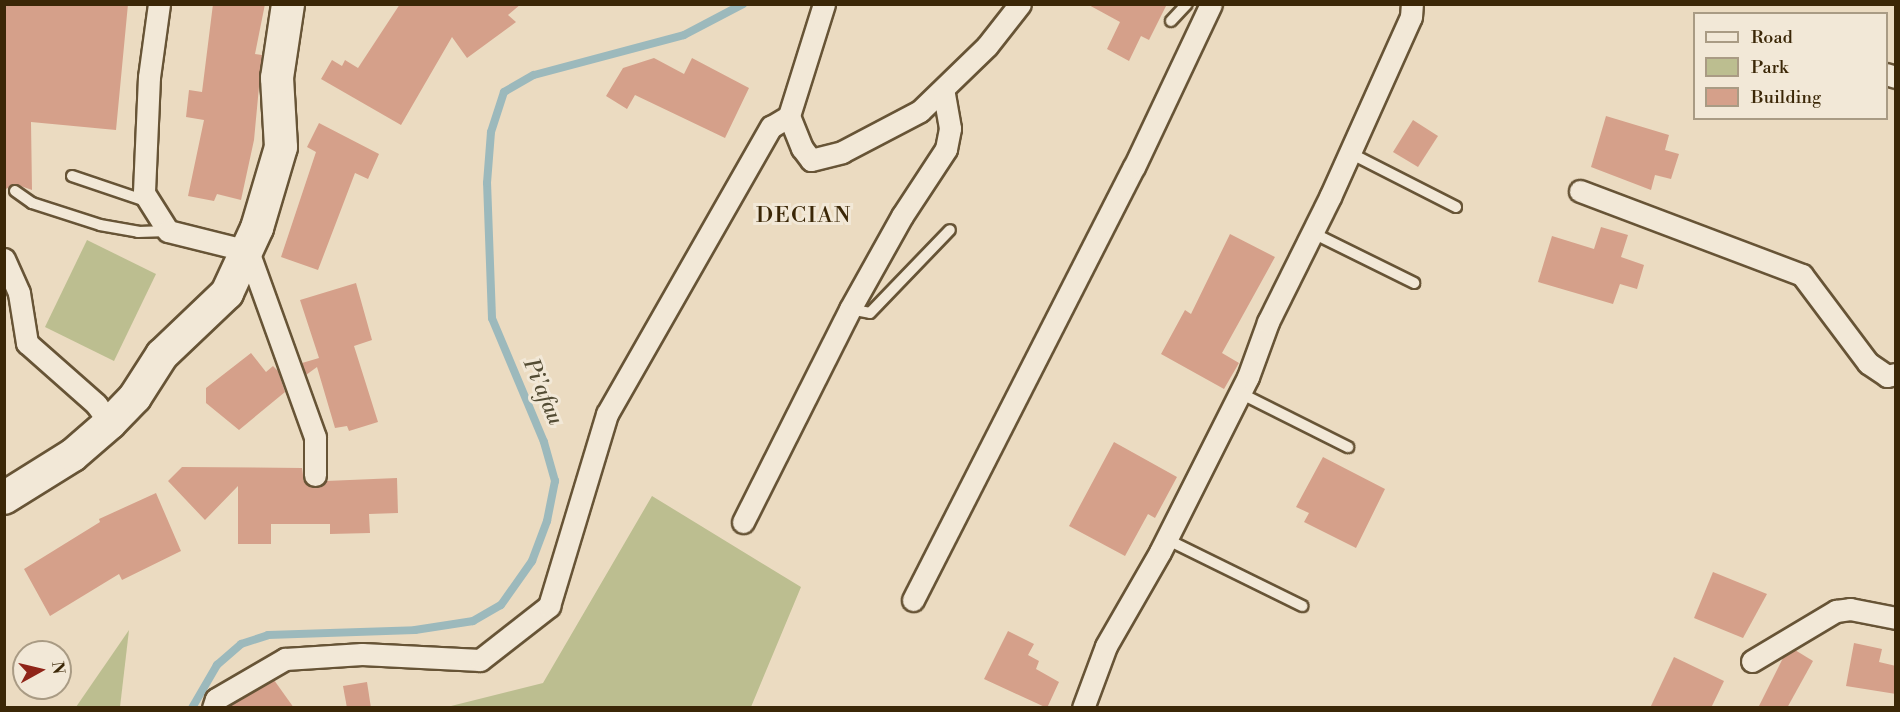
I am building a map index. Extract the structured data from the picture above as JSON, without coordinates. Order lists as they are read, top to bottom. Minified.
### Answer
{"districts":["DECIAN"],"water":["Pi'afau"],"legend":["Road","Park","Building"],"north":"right"}
